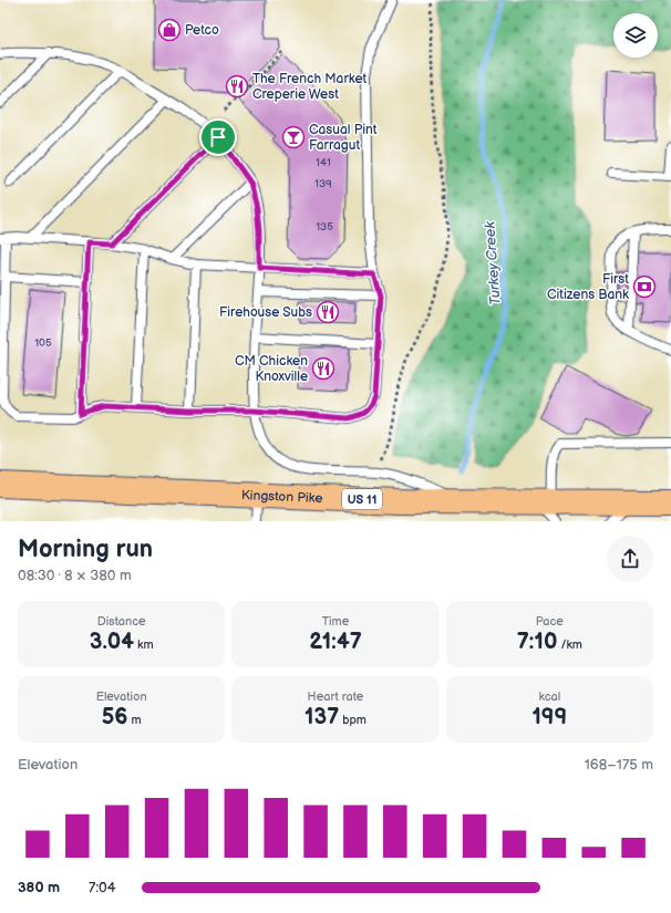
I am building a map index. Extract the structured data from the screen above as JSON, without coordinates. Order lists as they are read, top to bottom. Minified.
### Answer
{"streets":{"main road":["Kingston Pike","US 11"]},"water":["Turkey Creek"],"places":{"shop":["Petco"],"restaurant":["The French Market Creperie West","Firehouse Subs","CM Chicken Knoxville"],"bar":["Casual Pint Farragut"],"bank":["First Citizens Bank"]},"house_numbers":["141","139","135","105"],"page":{"heading":["Morning run","08:30 · 8 × 380 m"],"stats":[["Distance","3.04 km"],["Time","21:47"],["Pace","7:10 /km"],["Elevation","56 m"],["Heart rate","137 bpm"],["kcal","199"]],"chart":["Elevation","168–175 m"],"list":[{"name":"380 m","note":"7:04"}]}}
